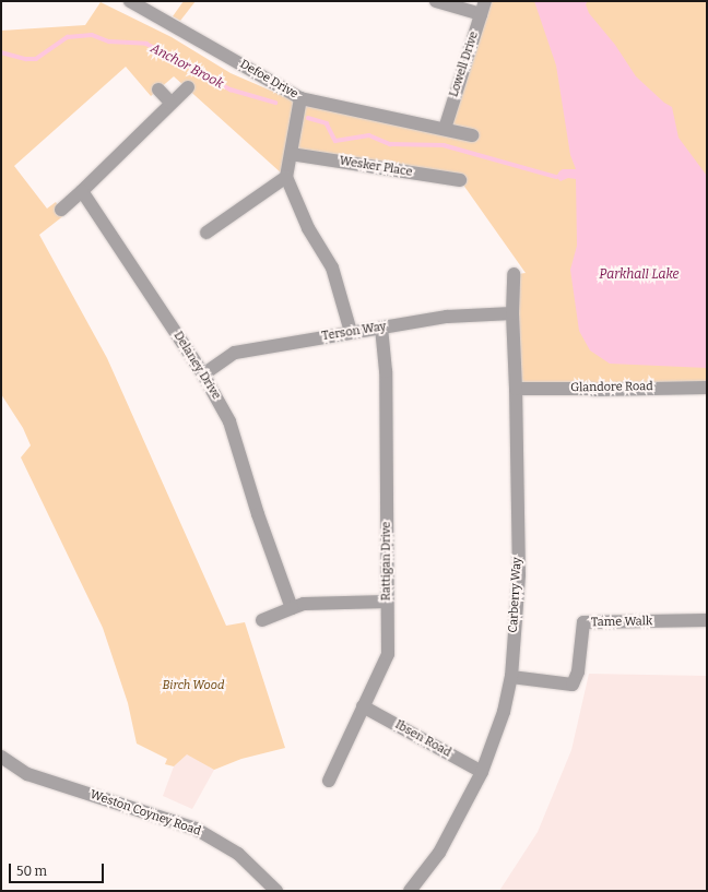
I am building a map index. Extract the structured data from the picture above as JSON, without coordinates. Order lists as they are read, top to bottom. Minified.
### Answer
{"streets":{"street":["Lowell Drive","Defoe Drive","Wesker Place","Terson Way","Delaney Drive","Glandore Road","Rattigan Drive","Carberry Way","Tame Walk","Ibsen Road","Weston Coyney Road"]},"crossings":[["Lowell Drive","Defoe Drive"],["Terson Way","Delaney Drive"],["Terson Way","Rattigan Drive"],["Terson Way","Carberry Way"],["Glandore Road","Carberry Way"],["Rattigan Drive","Ibsen Road"],["Carberry Way","Tame Walk"],["Carberry Way","Ibsen Road"]],"water":["Anchor Brook","Parkhall Lake"],"parks":["Birch Wood"],"scale_bar":"50 m"}
